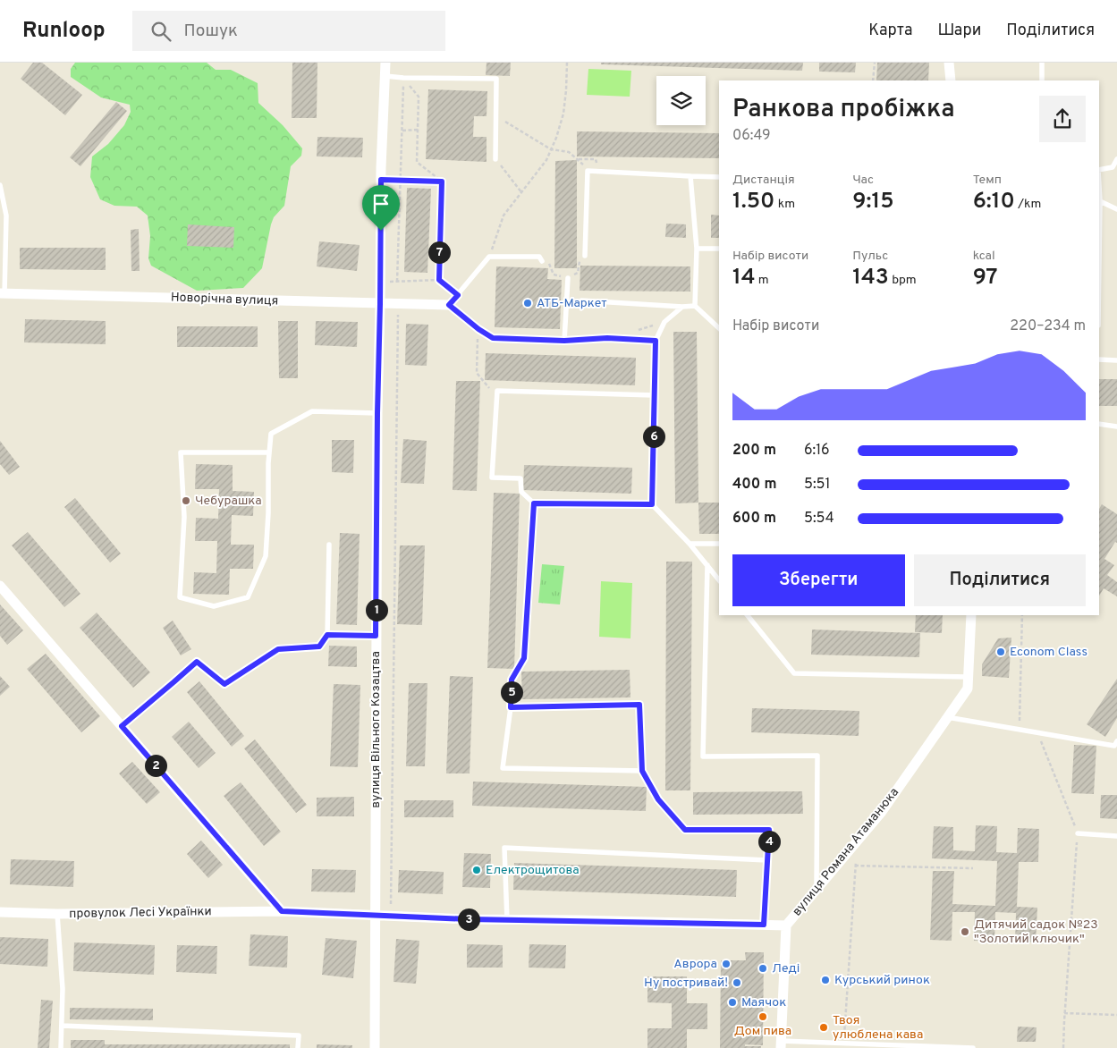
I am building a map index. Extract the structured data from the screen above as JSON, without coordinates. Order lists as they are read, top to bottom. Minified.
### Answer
{"streets":{"street":["Новорічна вулиця","вулиця Вільного Козацтва","вулиця Романа Атаманюка","провулок Лесі Українки"]},"crossings":[["Новорічна вулиця","вулиця Вільного Козацтва"],["вулиця Вільного Козацтва","вулиця Романа Атаманюка"],["вулиця Романа Атаманюка","провулок Лесі Українки"]],"places":["АТБ-Маркет","Чебурашка","Econom Class","Електрощитова","Дитячий садок №23 \"Золотий ключик\"","Аврора","Леді","Курський ринок","Ну постривай!","Маячок","Дом пива","Твоя улюблена кава"],"page":{"header":"Runloop","search":"Пошук","nav":["Карта","Шари","Поділитися"],"heading":["Ранкова пробіжка","06:49"],"stats":[["Дистанція","1.50 km"],["Час","9:15"],["Темп","6:10 /km"],["Набір висоти","14 m"],["Пульс","143 bpm"],["kcal","97"]],"pins":["7","6","1","5","2","4","3"],"chart":["Набір висоти","220–234 m"],"list":[{"name":"200 m","note":"6:16"},{"name":"400 m","note":"5:51"},{"name":"600 m","note":"5:54"}],"buttons":["Зберегти","Поділитися"]}}
